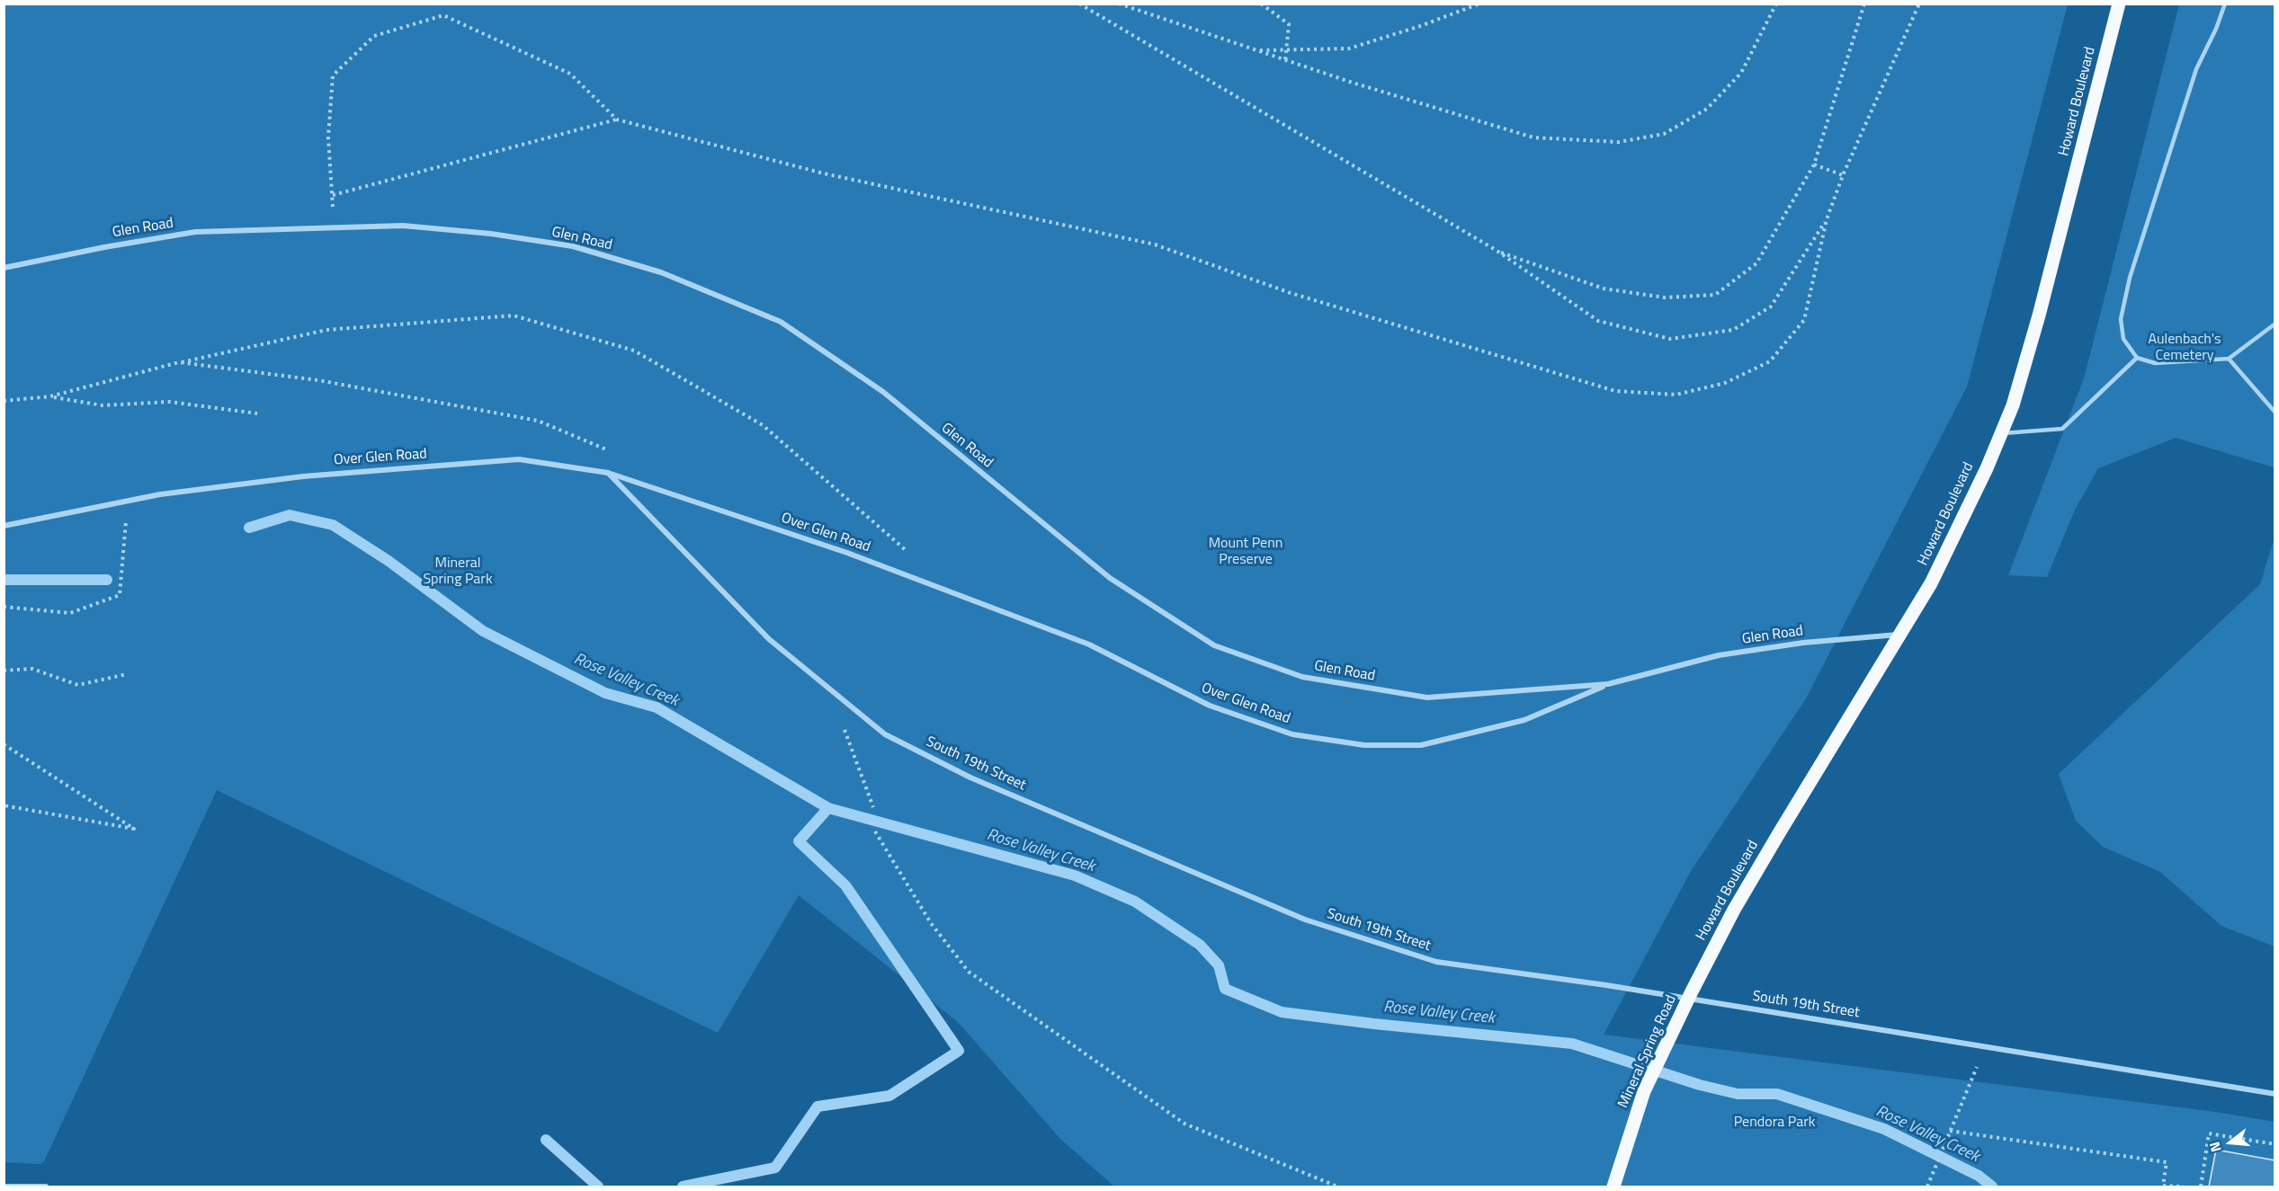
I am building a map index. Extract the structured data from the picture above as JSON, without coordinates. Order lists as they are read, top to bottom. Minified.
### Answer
{"streets":{"main road":["Howard Boulevard","Mineral Spring Road"],"street":["Glen Road","Over Glen Road","South 19th Street"]},"crossings":[["Howard Boulevard","Glen Road"],["Howard Boulevard","Mineral Spring Road"],["Glen Road","Over Glen Road"],["Over Glen Road","South 19th Street"]],"water":["Rose Valley Creek"],"parks":["Aulenbach's Cemetery","Mount Penn Preserve","Mineral Spring Park","Pendora Park"],"north":"left"}
